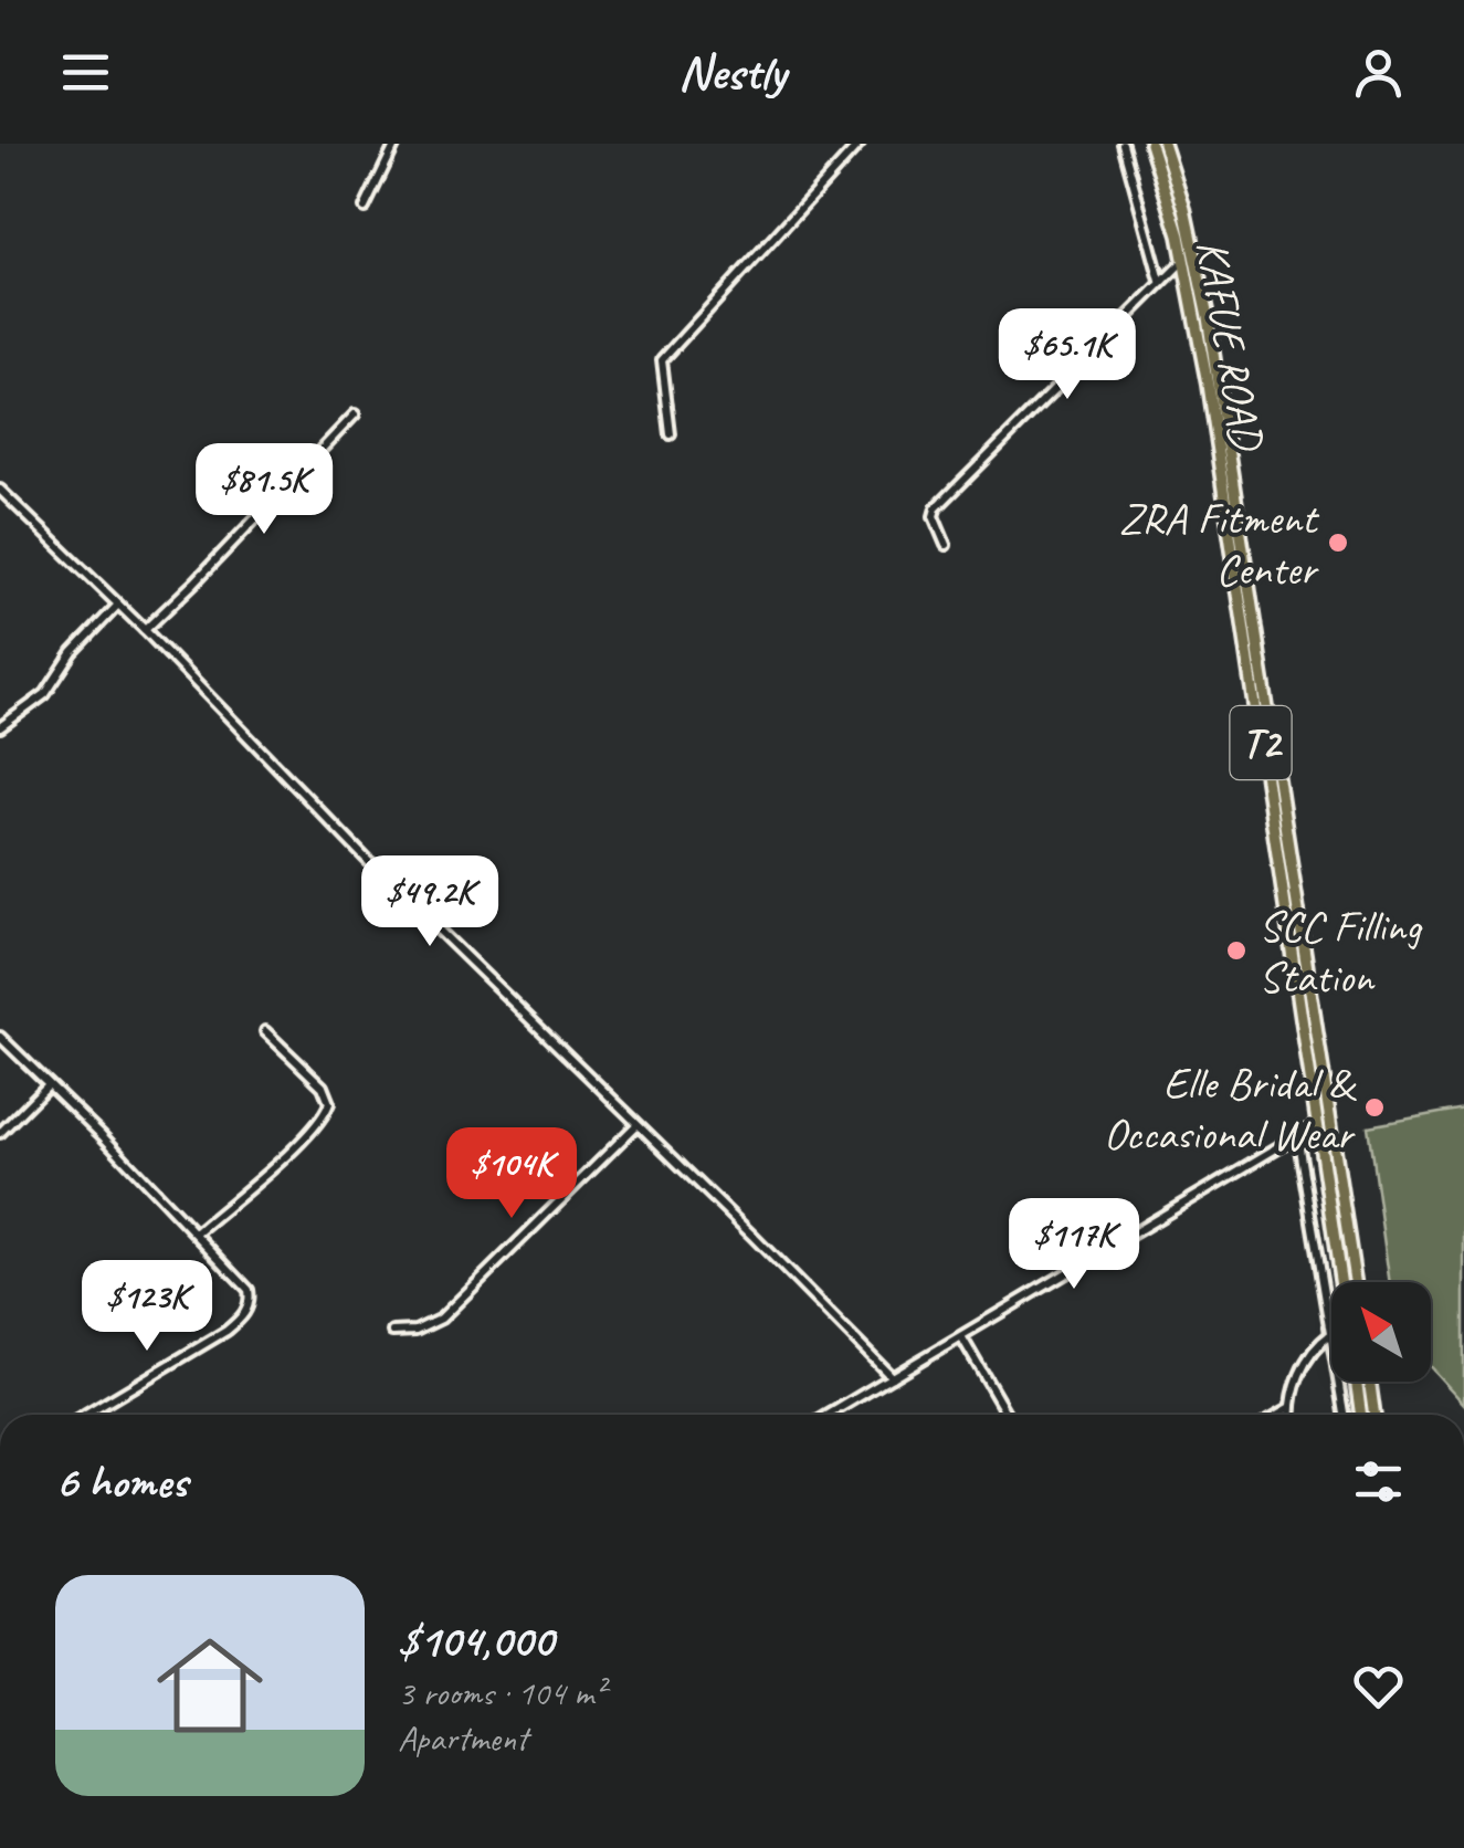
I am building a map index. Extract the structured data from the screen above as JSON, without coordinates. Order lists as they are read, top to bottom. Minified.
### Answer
{"streets":{"main road":["KAFUE ROAD","T2"]},"places":["ZRA Fitment Center","SCC Filling Station","Elle Bridal & Occasional Wear"],"north":"top left","page":{"header":"Nestly","price":["$65.1K","$81.5K","$49.2K","$104K","$117K","$123K"],"heading":"6 homes","list":[{"name":"$104,000","note":"3 rooms · 104 m² · Apartment"}]}}
